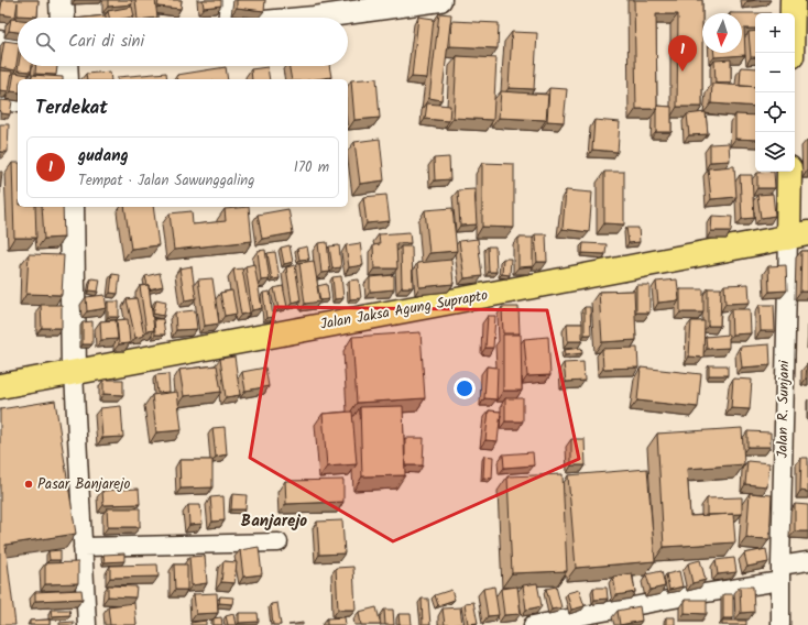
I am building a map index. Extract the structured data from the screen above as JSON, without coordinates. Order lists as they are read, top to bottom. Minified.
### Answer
{"streets":{"main road":["Jalan Jaksa Agung Suprapto"],"street":["Jalan R. Sunjani"]},"crossings":[["Jalan Jaksa Agung Suprapto","Jalan R. Sunjani"]],"districts":["Banjarejo"],"places":["Pasar Banjarejo"],"north":"bottom","page":{"map_buttons":["+","−"],"search":"Cari di sini","pins":"1","heading":"Terdekat","list":[{"mark":"1","name":"gudang","note":"Tempat · Jalan Sawunggaling","value":"170 m"}]}}
